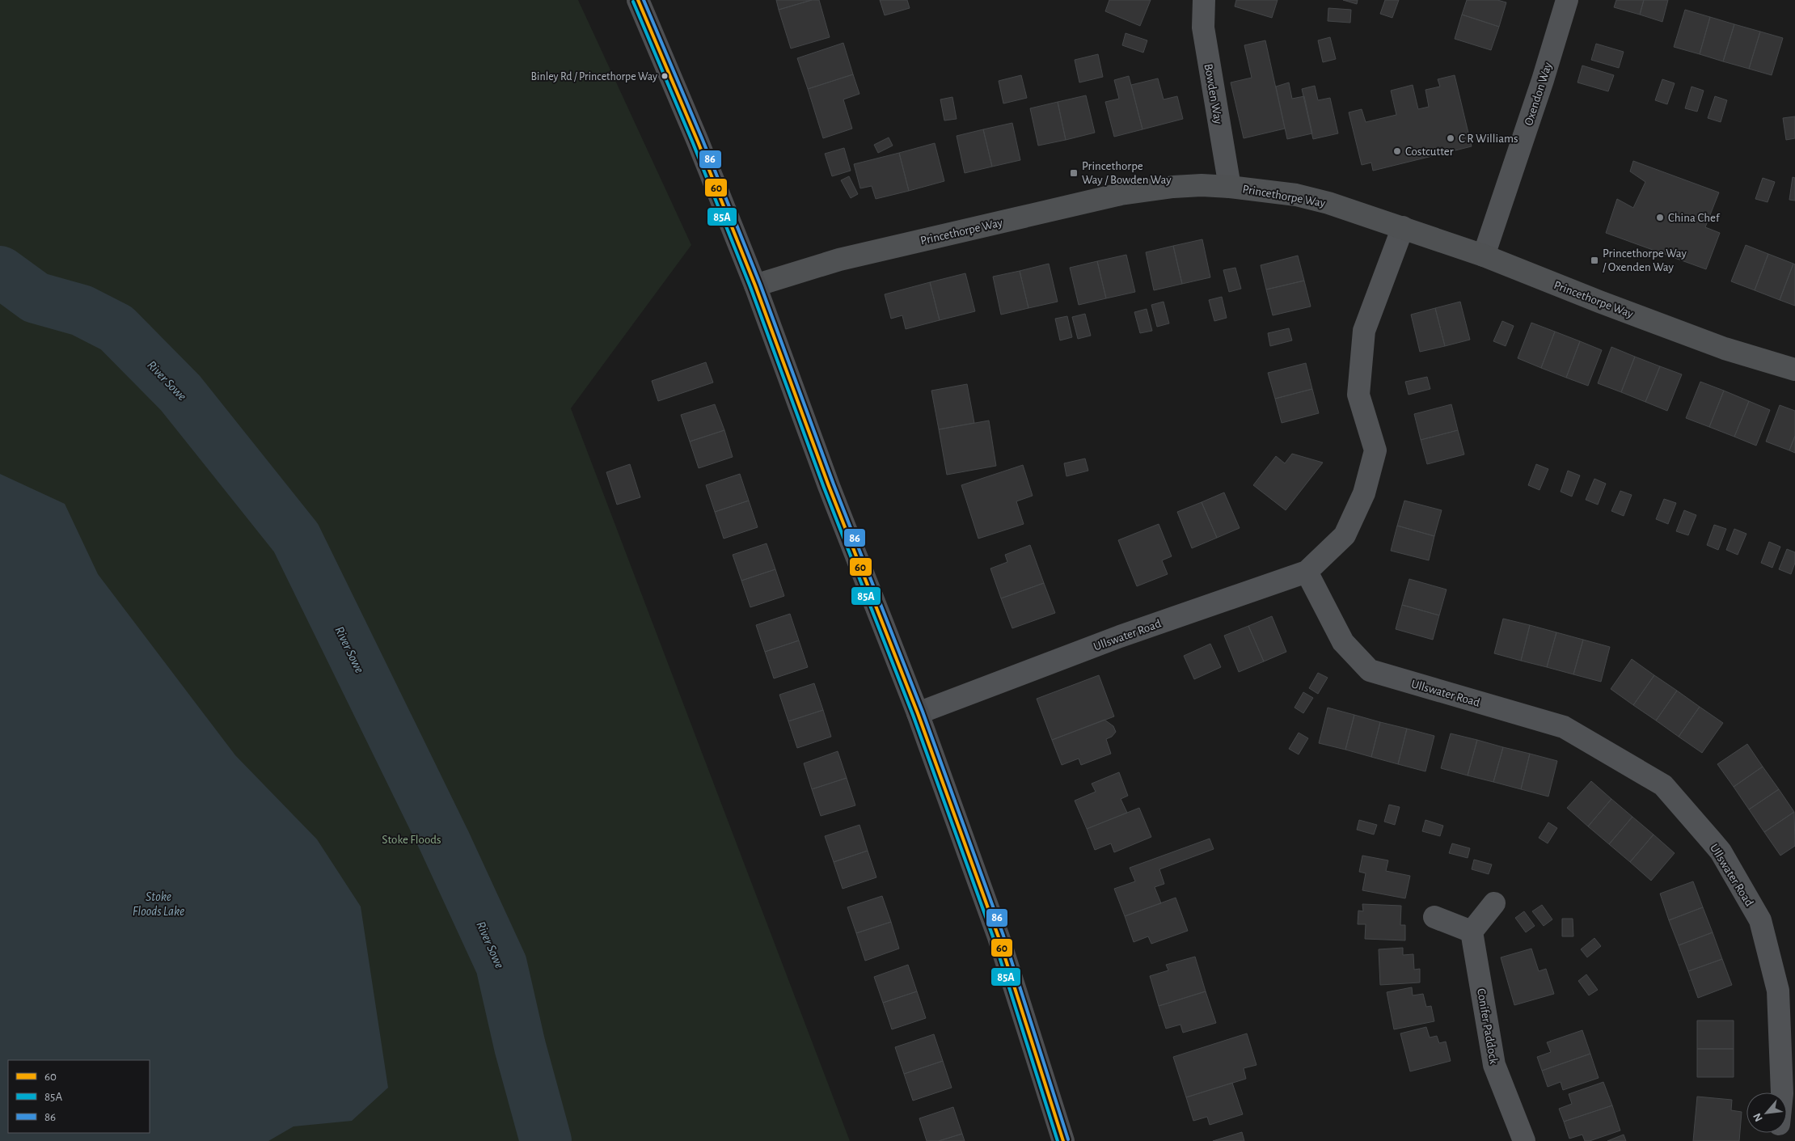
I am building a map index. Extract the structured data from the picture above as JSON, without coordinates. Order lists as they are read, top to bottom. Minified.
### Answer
{"streets":{"street":["Bowden Way","Oxendon Way","Princethorpe Way","Ullswater Road","Conifer Paddock"]},"crossings":[["Bowden Way","Princethorpe Way"],["Oxendon Way","Princethorpe Way"]],"water":["River Sowe","Stoke Floods Lake"],"parks":["Stoke Floods"],"places":{"other":["Binley Rd / Princethorpe Way","C R Williams","Costcutter","China Chef"],"transit":["Princethorpe Way / Bowden Way","Princethorpe Way / Oxenden Way"]},"lines":["transit line 60","transit line 86","transit line 85A"],"legend":["60","85A","86"],"north":"bottom left"}
